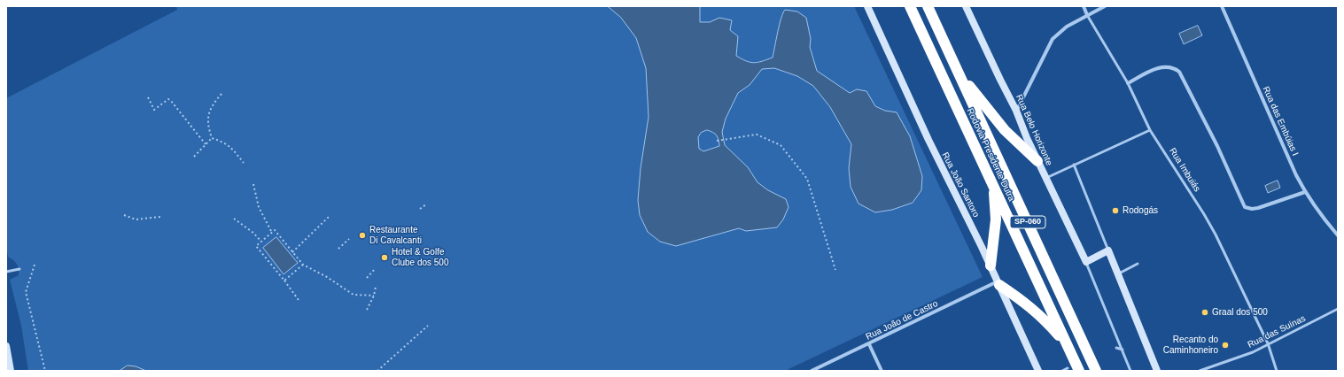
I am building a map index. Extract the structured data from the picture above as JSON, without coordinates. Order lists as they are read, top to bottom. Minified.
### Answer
{"streets":{"highway":["Rodovia Presidente Dutra","SP-060"],"street":["Rua das Embúias I","Rua Belo Horizonte","Rua Imbuiás","Rua João Santoro","Rua João de Castro"],"lane":["Rua das Suínas"]},"crossings":[["Rua Imbuiás","Rua das Suínas"],["Rua João Santoro","Rua João de Castro"]],"places":["Rodogás","Restaurante Di Cavalcanti","Hotel & Golfe Clube dos 500","Graal dos 500","Recanto do Caminhoneiro"]}
